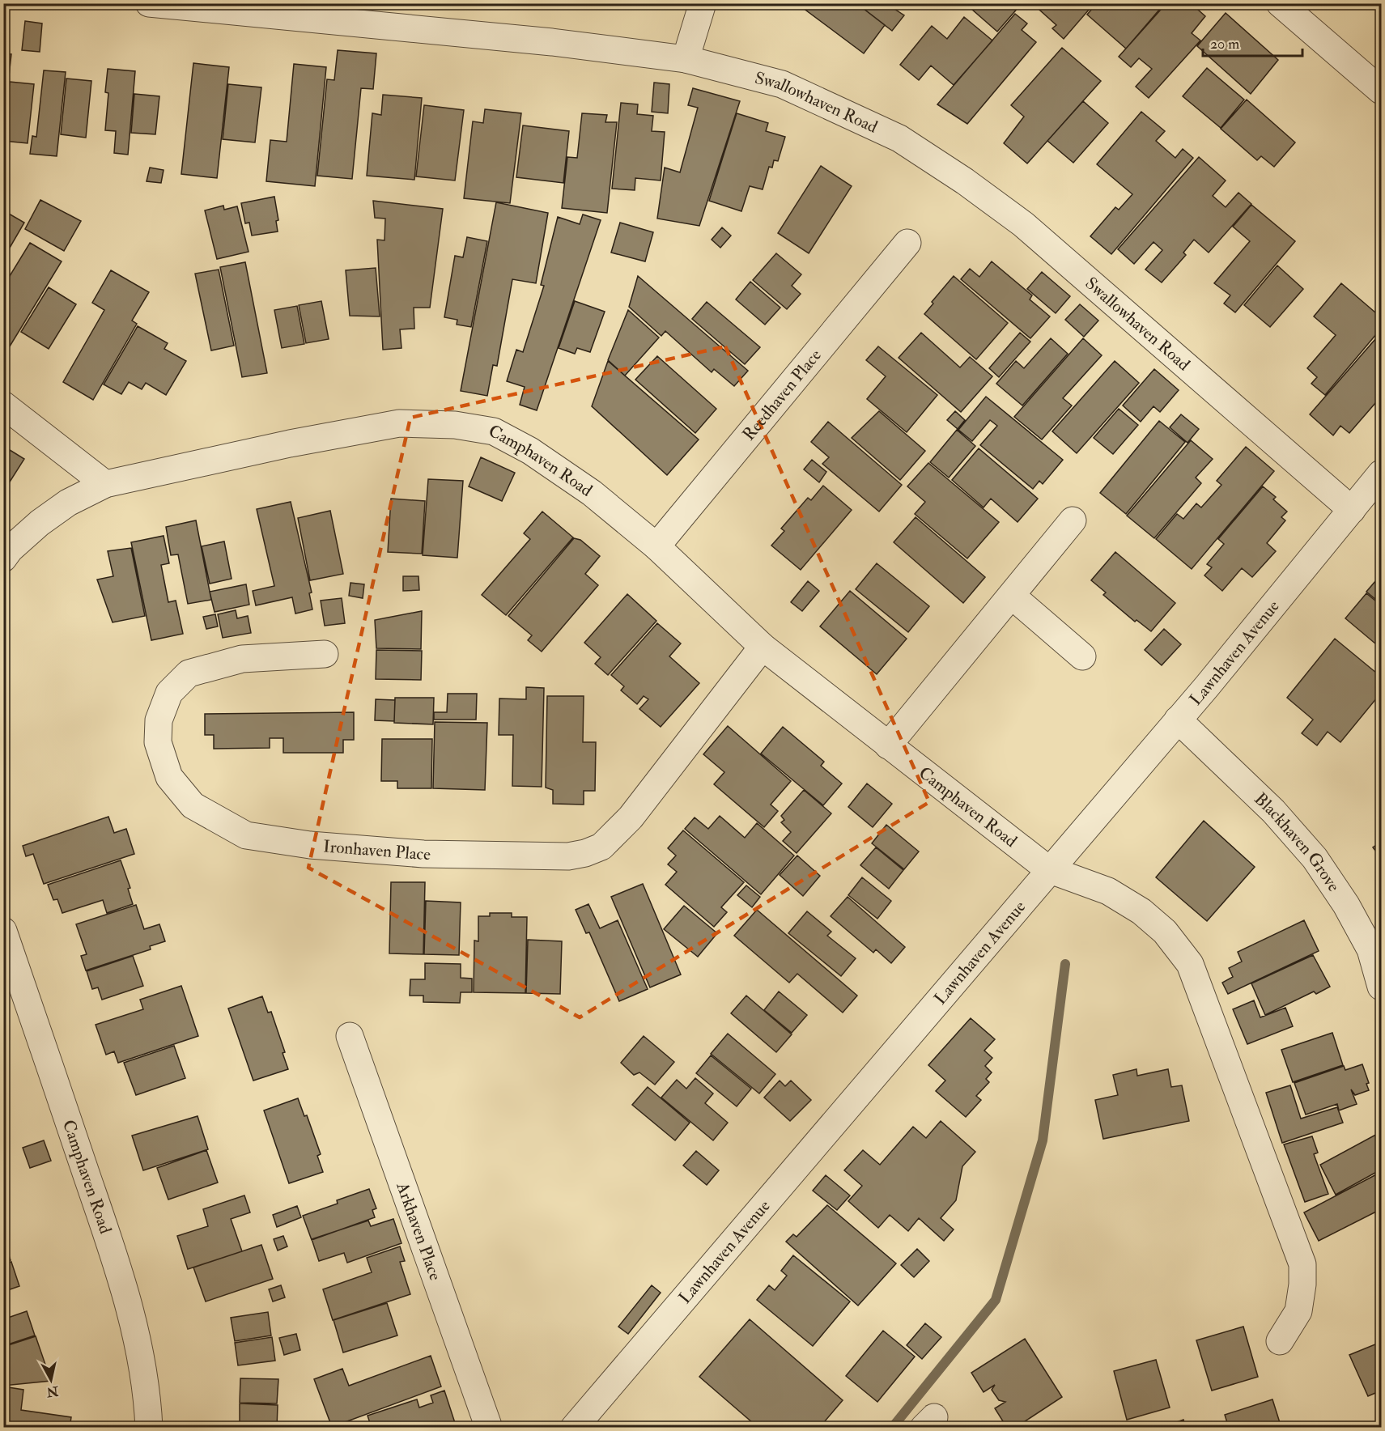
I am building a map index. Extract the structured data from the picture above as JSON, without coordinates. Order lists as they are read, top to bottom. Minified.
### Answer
{"streets":{"street":["Swallowhaven Road","Reedhaven Place","Camphaven Road","Lawnhaven Avenue","Blackhaven Grove","Ironhaven Place","Arkhaven Place"]},"crossings":[["Swallowhaven Road","Lawnhaven Avenue"],["Reedhaven Place","Camphaven Road"],["Camphaven Road","Lawnhaven Avenue"],["Camphaven Road","Ironhaven Place"],["Lawnhaven Avenue","Blackhaven Grove"]],"scale_bar":"20 m","north":"bottom"}
